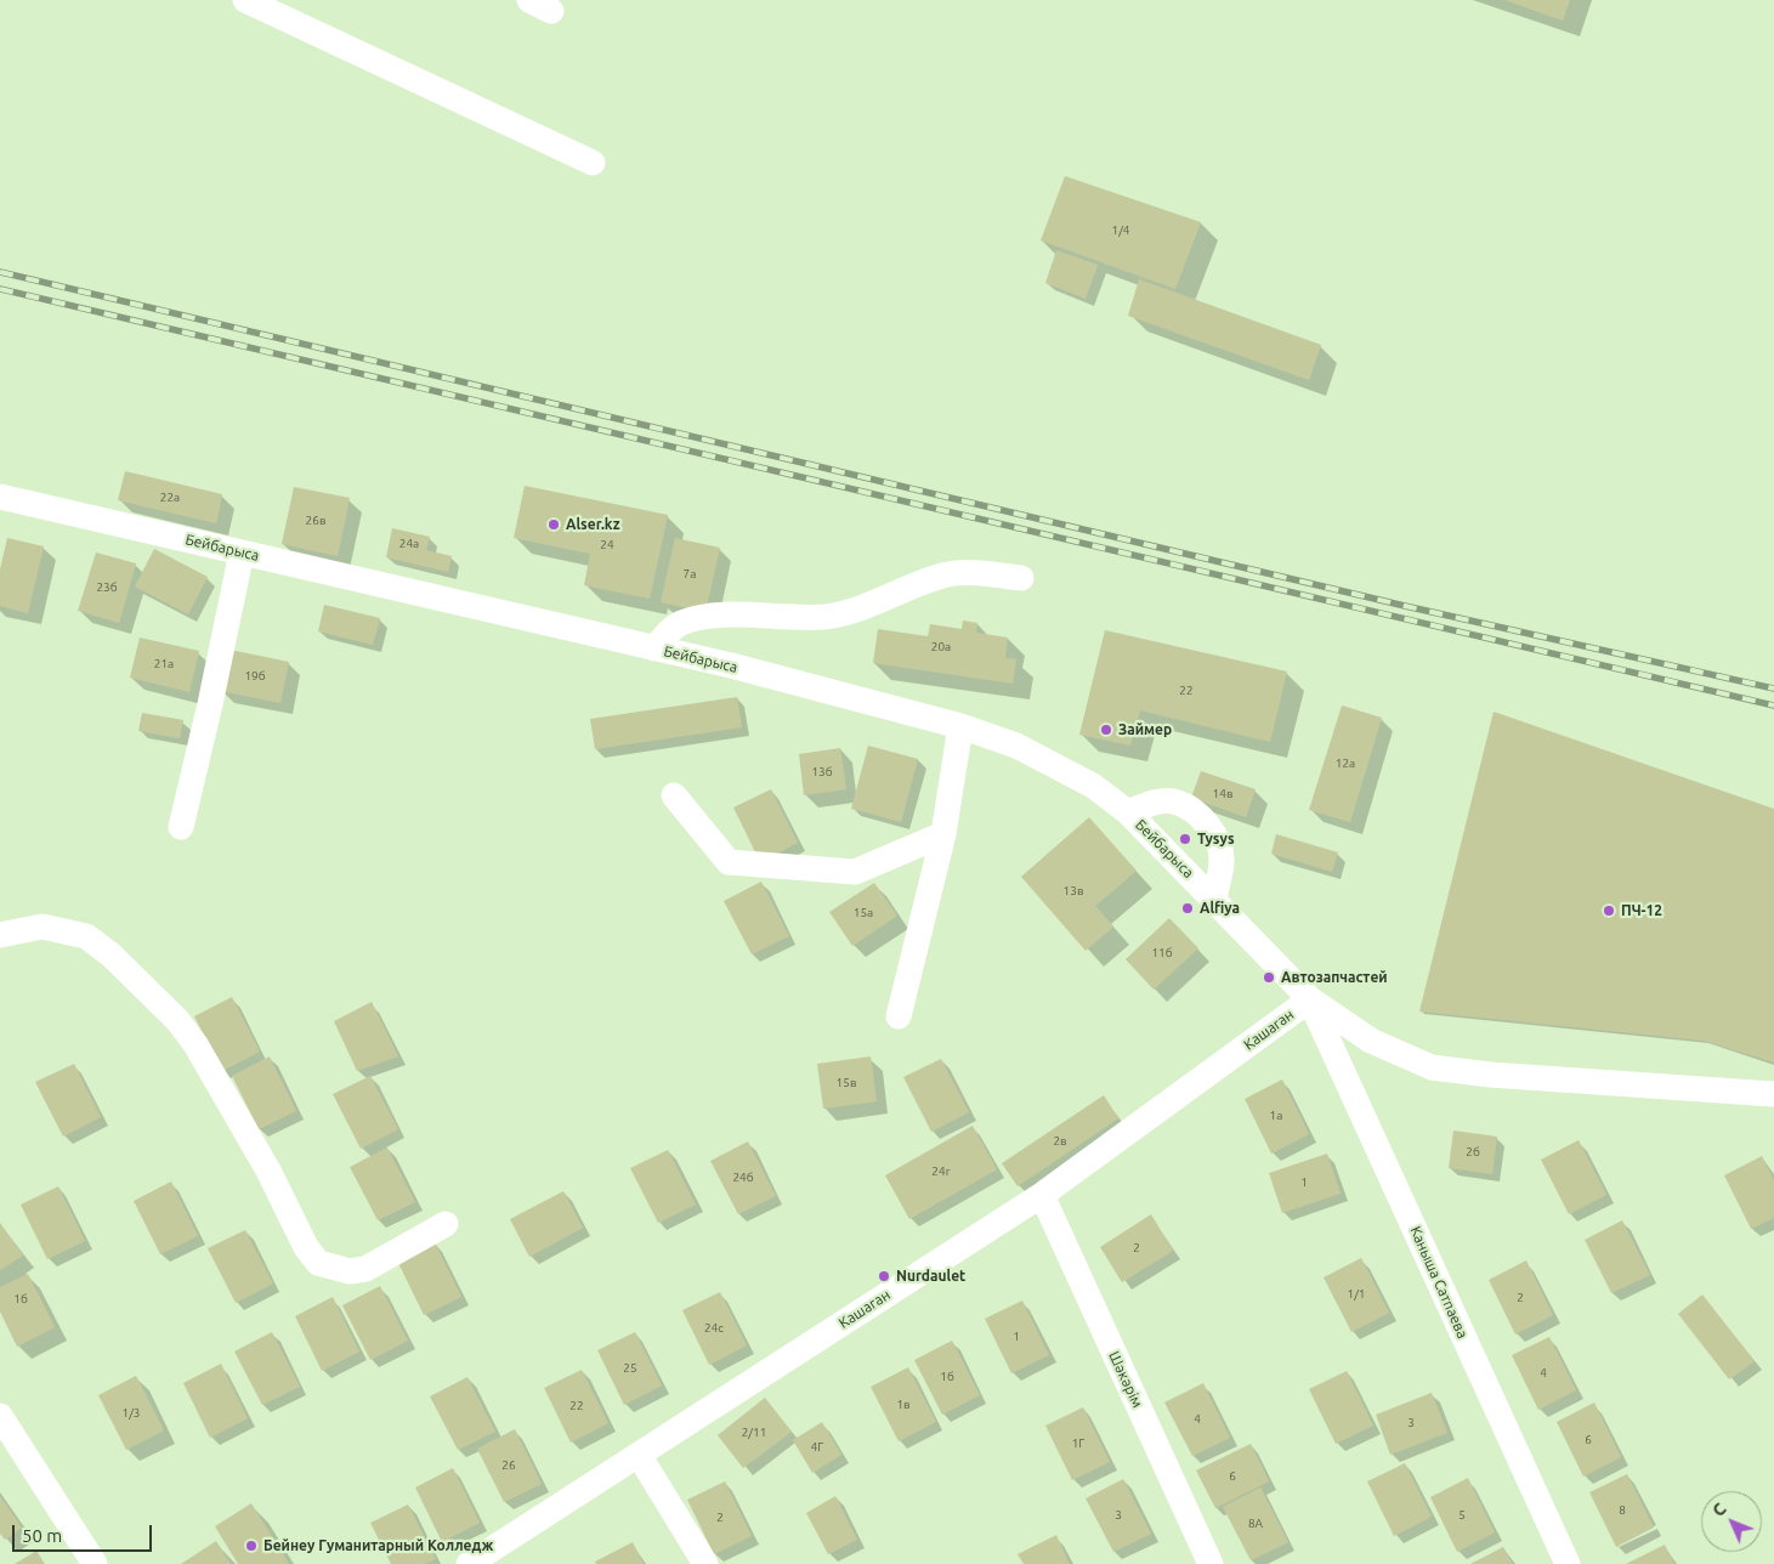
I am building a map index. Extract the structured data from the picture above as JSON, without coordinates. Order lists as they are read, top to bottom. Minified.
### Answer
{"streets":{"street":["Бейбарыса","Кашаган","Каныша Сатпаева","Шәкәрім"]},"crossings":[["Бейбарыса","Кашаган"],["Бейбарыса","Каныша Сатпаева"],["Кашаган","Каныша Сатпаева"],["Кашаган","Шәкәрім"]],"places":["Alser.kz","Займер","Tysys","Alfiya","ПЧ-12","Автозапчастей","Nurdaulet","Бейнеу Гуманитарный Колледж"],"house_numbers":["1/4","22а","26в","24а","24","7а","23б","20а","21а","19б","22","12а","13б","14в","13в","15а","11б","15в","1а","2в","2б","24г","24б","1","2","1/1","2","1б","24с","1","25","4","1б","1в","22","1/3","4","3","2/11","6","1Г","4Г","26","6","8","3","5","2","8А"],"scale_bar":"50 m","north":"top left"}
